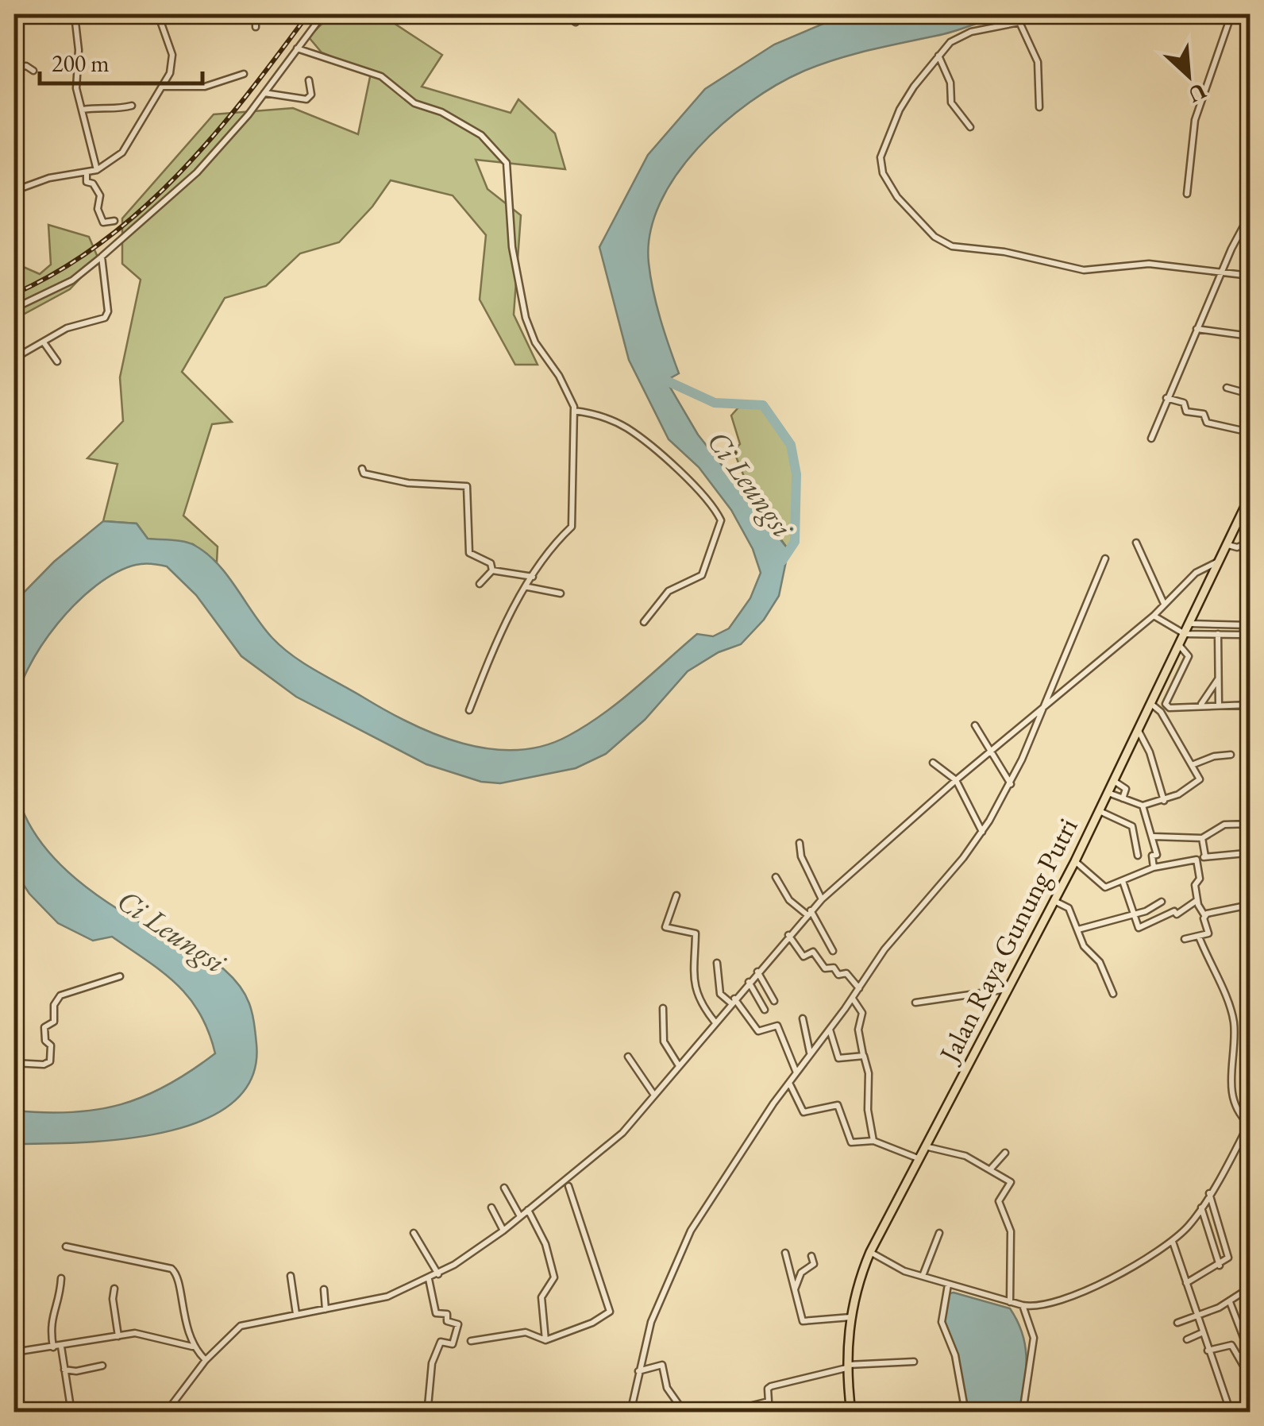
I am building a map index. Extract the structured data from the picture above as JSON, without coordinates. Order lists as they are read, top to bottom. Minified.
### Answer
{"streets":{"main road":["Jalan Raya Gunung Putri"]},"water":["Ci Leungsi"],"scale_bar":"200 m","north":"bottom right"}
